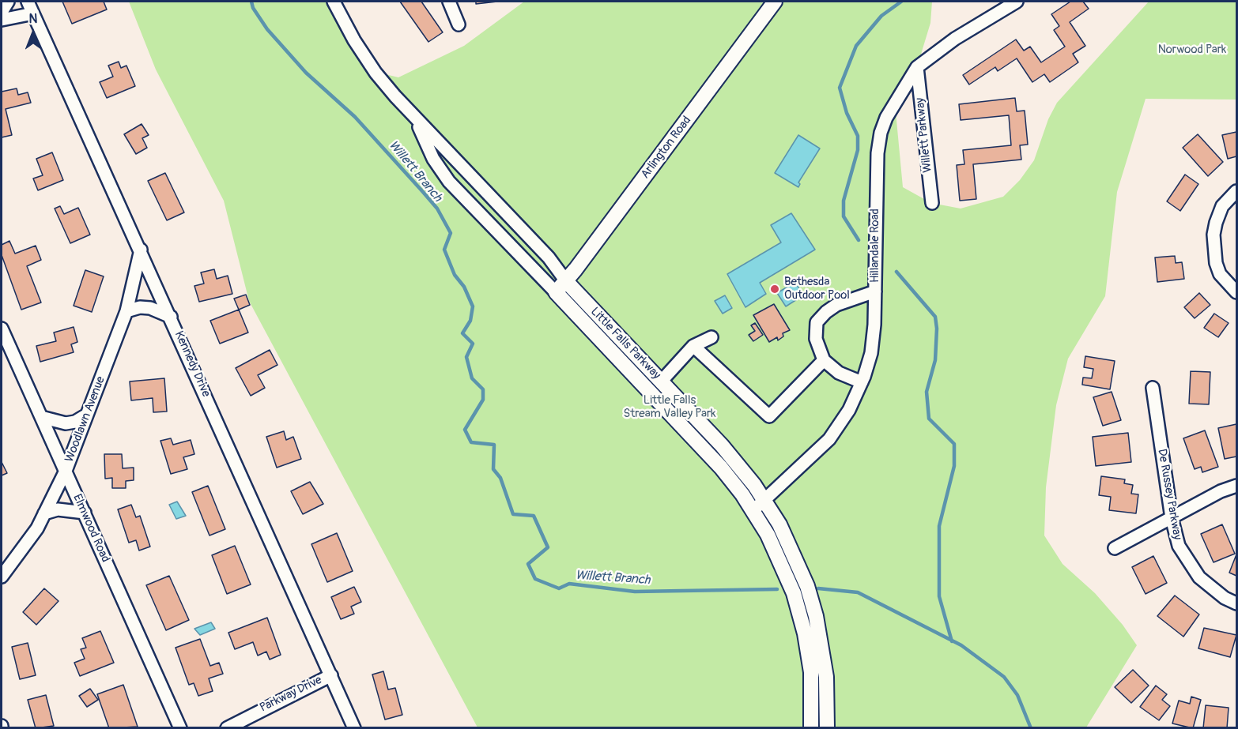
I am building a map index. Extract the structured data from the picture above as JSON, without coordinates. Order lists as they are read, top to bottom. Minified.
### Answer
{"streets":{"main road":["Arlington Road","Little Falls Parkway"],"street":["Willett Parkway","Hillandale Road","Kennedy Drive","Woodlawn Avenue","De Russey Parkway","Elmwood Road","Parkway Drive"]},"crossings":[["Willett Parkway","Hillandale Road"],["Arlington Road","Little Falls Parkway"],["Hillandale Road","Little Falls Parkway"],["Kennedy Drive","Woodlawn Avenue"],["Kennedy Drive","Parkway Drive"],["Woodlawn Avenue","Elmwood Road"]],"water":["Willett Branch"],"parks":["Norwood Park","Little Falls Stream Valley Park"],"places":["Bethesda Outdoor Pool"],"north":"top"}
